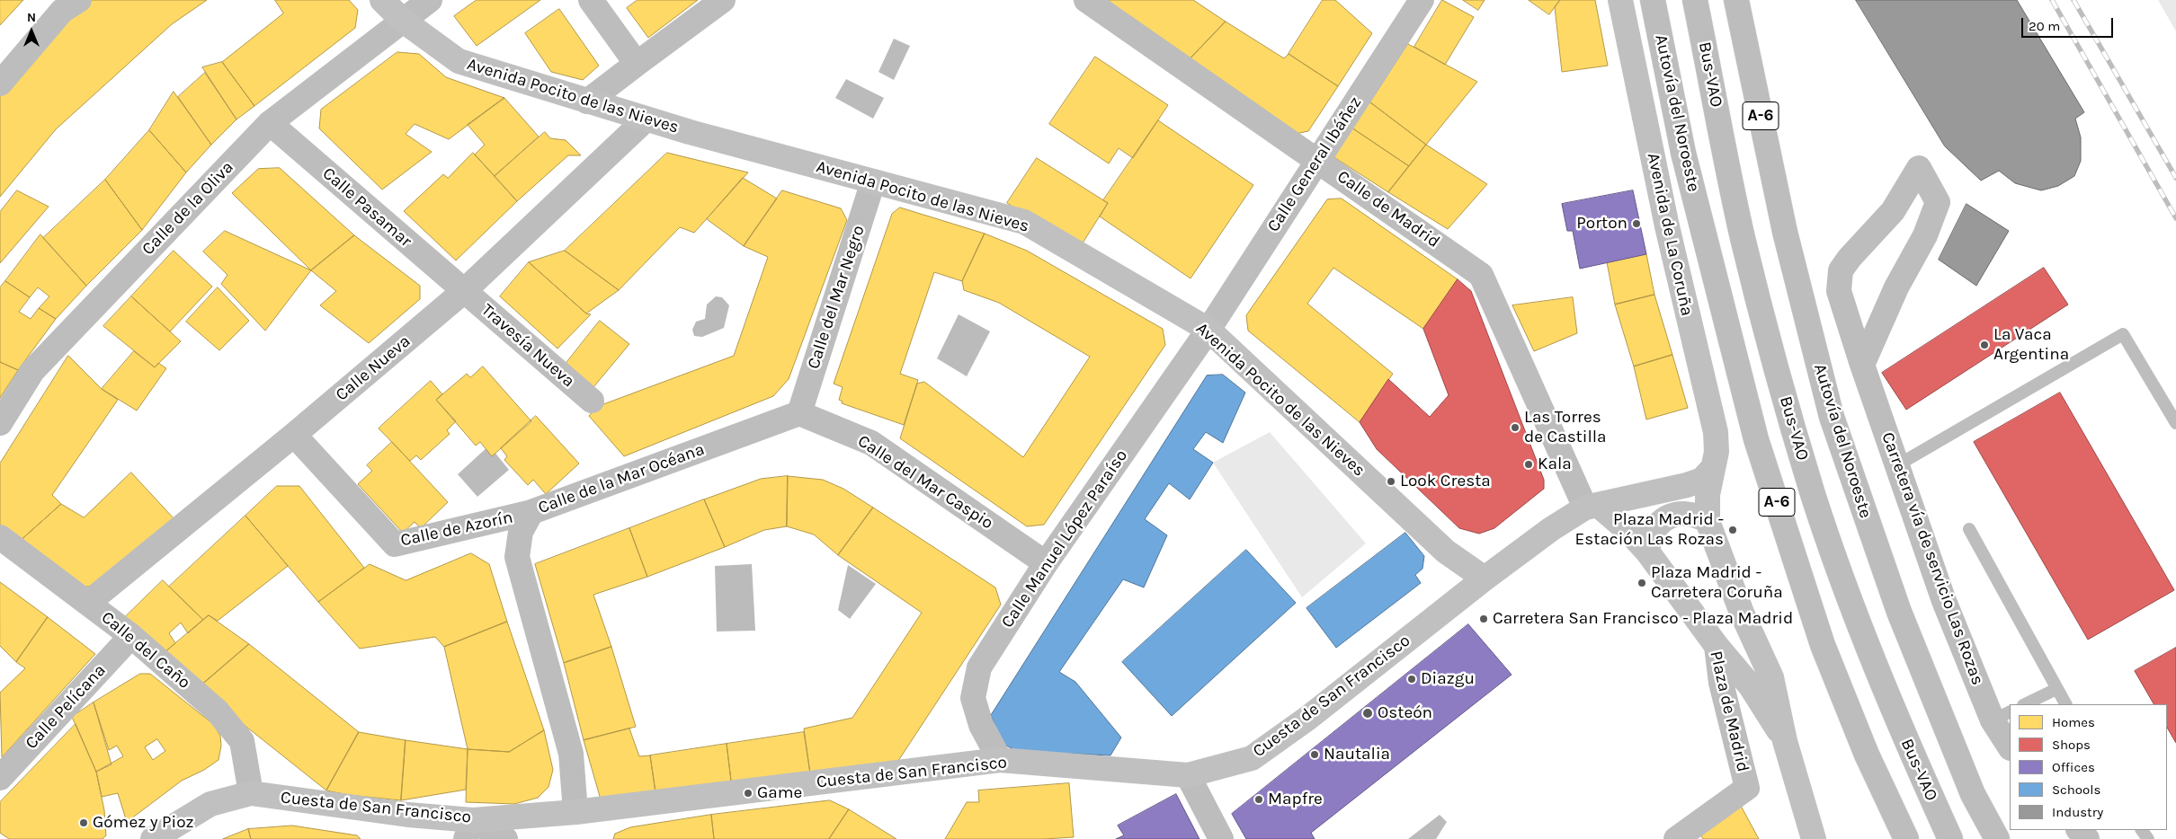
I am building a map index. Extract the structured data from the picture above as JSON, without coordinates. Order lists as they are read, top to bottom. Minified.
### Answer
{"streets":{"main road":["Bus-VAO","Autovía del Noroeste","A-6","Calle General Ibáñez","Calle Pasamar","Calle de la Oliva","Calle de Madrid","Calle del Mar Negro","Travesía Nueva","Calle Nueva","Calle de la Mar Océana","Calle del Mar Caspio","Calle de Azorín","Calle Manuel López Paraíso","Carretera vía de servicio Las Rozas","Calle del Caño","Calle Pelícana","Plaza de Madrid"],"street":["Avenida Pocito de las Nieves","Avenida de La Coruña","Cuesta de San Francisco"]},"crossings":[["Avenida Pocito de las Nieves","Calle General Ibáñez"],["Avenida Pocito de las Nieves","Calle de la Oliva"],["Avenida Pocito de las Nieves","Calle del Mar Negro"],["Avenida Pocito de las Nieves","Calle Nueva"],["Avenida Pocito de las Nieves","Calle Manuel López Paraíso"],["Avenida Pocito de las Nieves","Cuesta de San Francisco"],["Calle General Ibáñez","Calle de Madrid"],["Calle General Ibáñez","Calle Manuel López Paraíso"],["Calle Pasamar","Calle de la Oliva"],["Calle Pasamar","Travesía Nueva"],["Calle Pasamar","Calle Nueva"],["Calle de Madrid","Cuesta de San Francisco"],["Avenida de La Coruña","Cuesta de San Francisco"],["Calle del Mar Negro","Calle de la Mar Océana"],["Calle del Mar Negro","Calle del Mar Caspio"],["Travesía Nueva","Calle Nueva"],["Calle Nueva","Calle de Azorín"],["Calle Nueva","Calle del Caño"],["Calle de la Mar Océana","Calle del Mar Caspio"],["Calle de la Mar Océana","Calle de Azorín"],["Calle de la Mar Océana","Cuesta de San Francisco"],["Calle del Mar Caspio","Calle Manuel López Paraíso"],["Calle Manuel López Paraíso","Cuesta de San Francisco"],["Calle del Caño","Cuesta de San Francisco"],["Calle del Caño","Calle Pelícana"]],"places":["Porton","La Vaca Argentina","Las Torres de Castilla","Kala","Look Cresta","Plaza Madrid - Estación Las Rozas","Plaza Madrid - Carretera Coruña","Carretera San Francisco - Plaza Madrid","Diazgu","Osteón","Nautalia","Game","Mapfre","Gómez y Pioz"],"legend":["Homes","Shops","Offices","Schools","Industry"],"scale_bar":"20 m","north":"top"}
